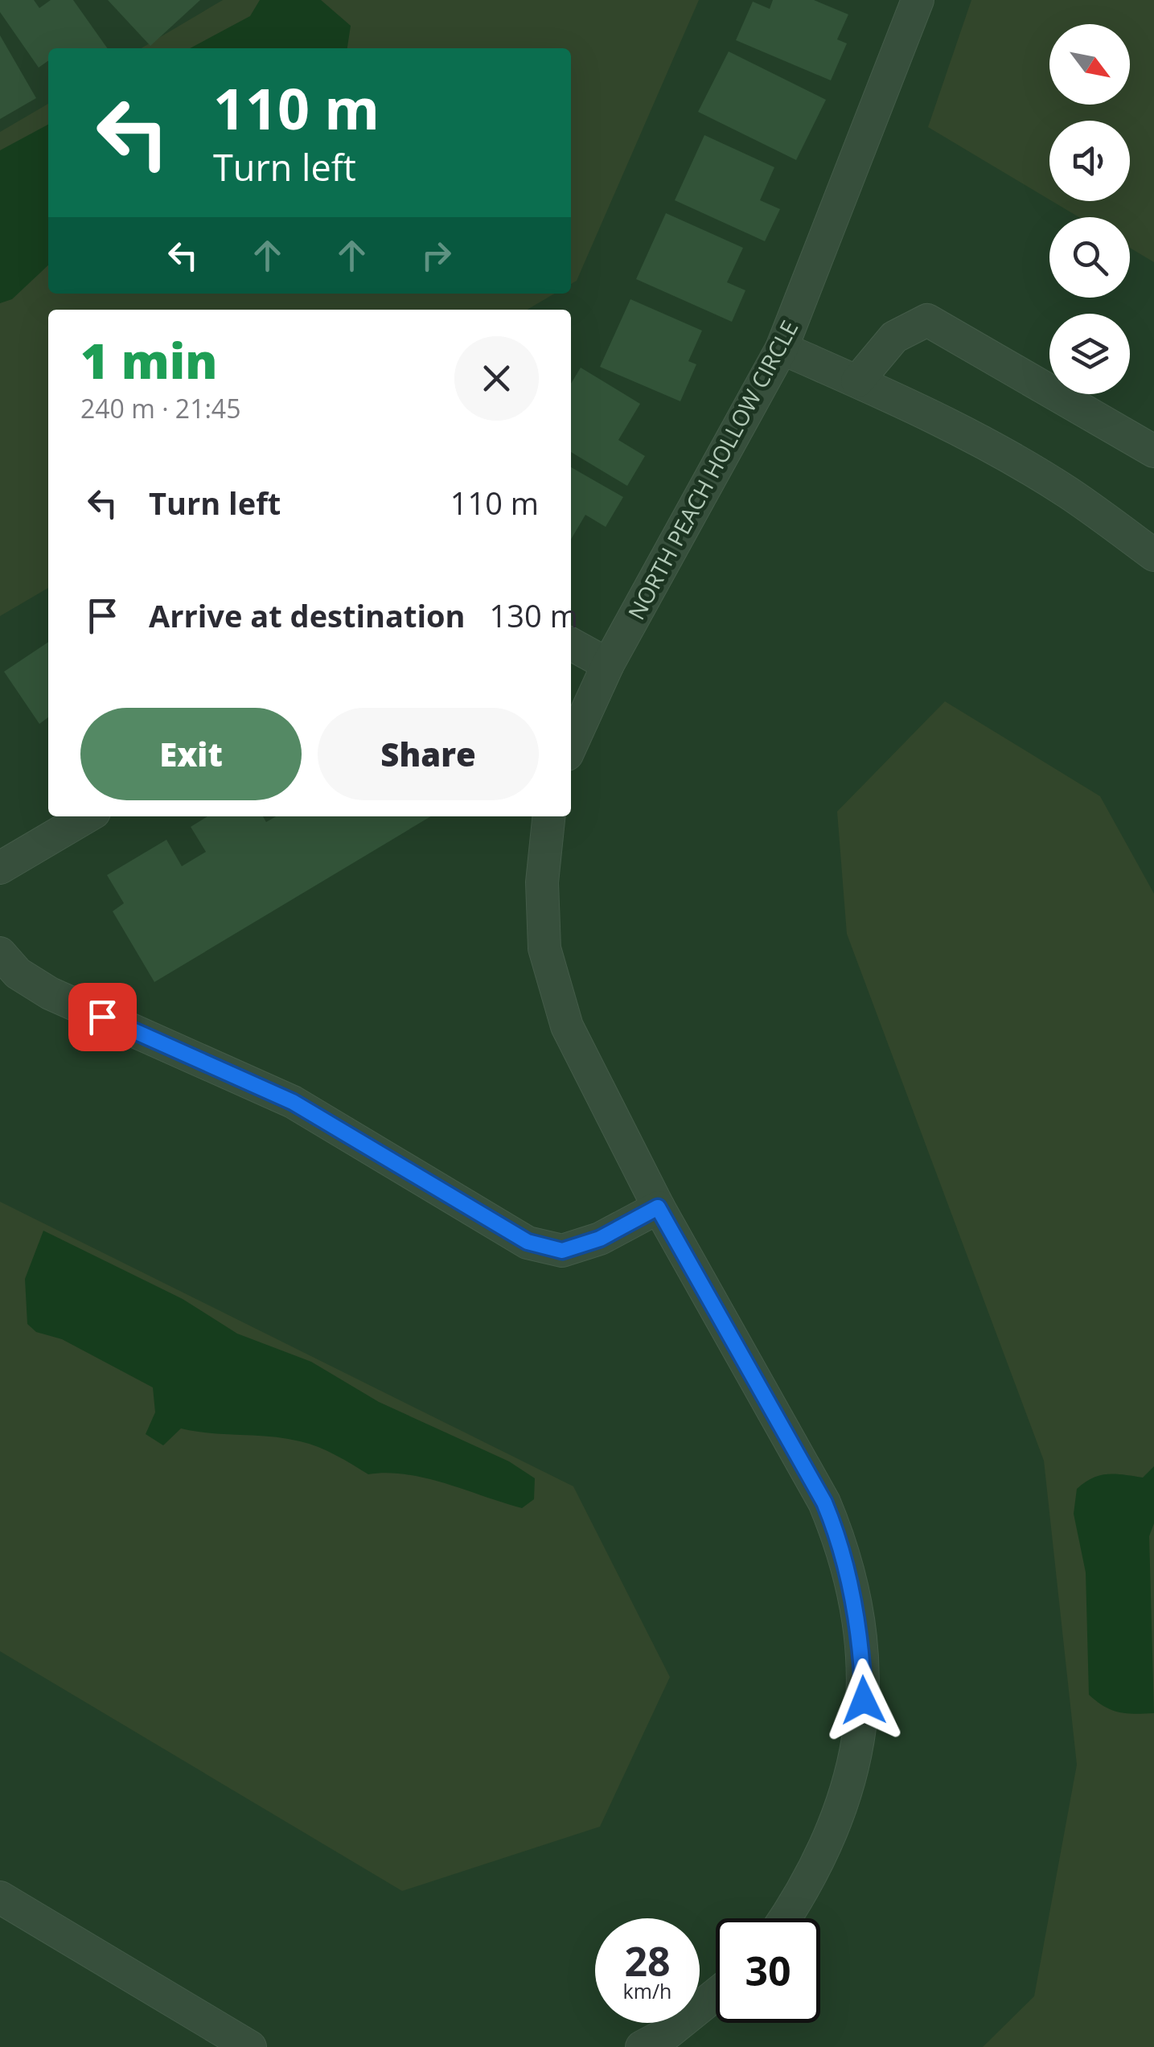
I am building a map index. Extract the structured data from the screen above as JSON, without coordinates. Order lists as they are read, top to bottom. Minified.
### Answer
{"streets":{"street":["NORTH PEACH HOLLOW CIRCLE"]},"north":"bottom right","page":{"turn":["110 m","Turn left"],"heading":["1 min","240 m · 21:45"],"list":[{"name":"Turn left","value":"110 m"},{"name":"Arrive at destination","value":"130 m"}],"buttons":["Exit","Share"],"speed":"28 km/h","limit":"30"}}
